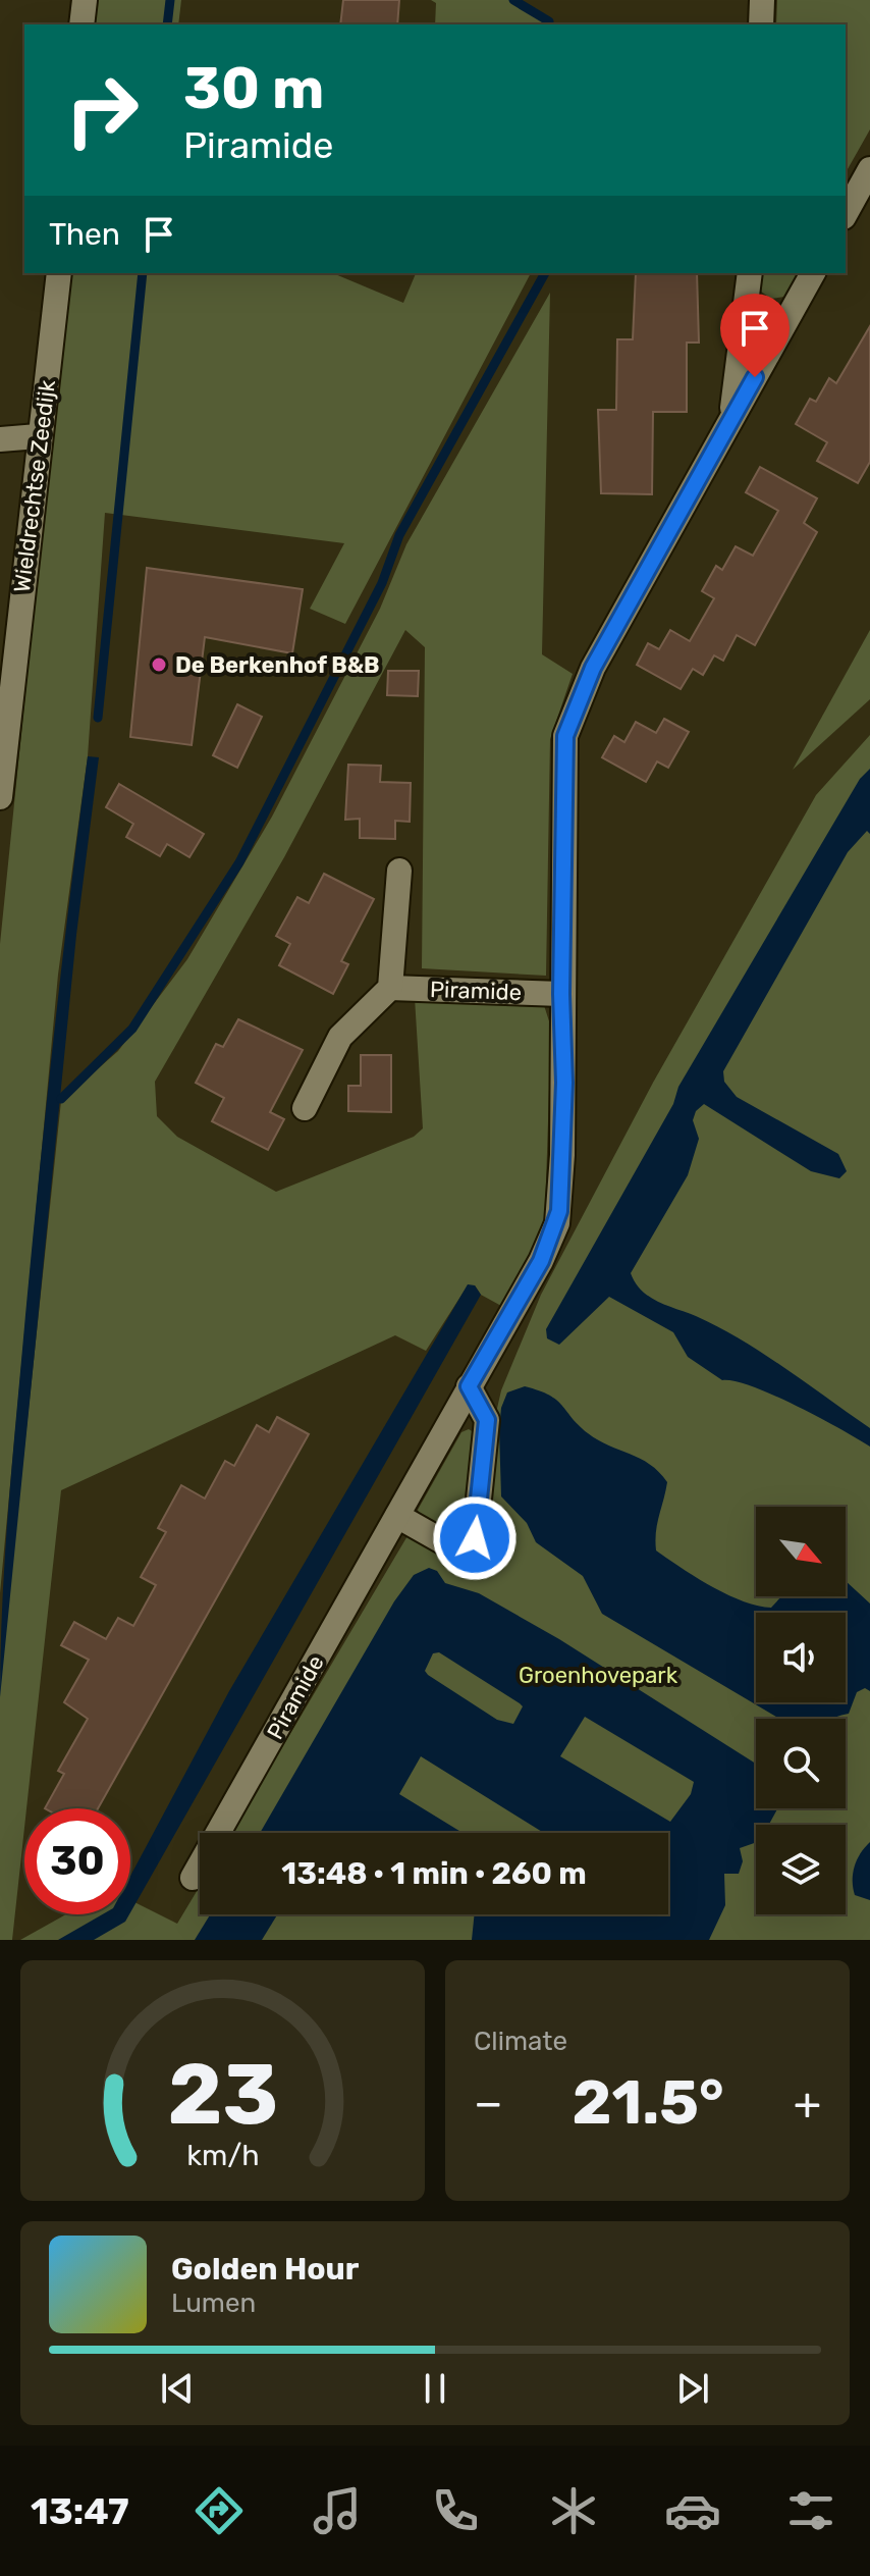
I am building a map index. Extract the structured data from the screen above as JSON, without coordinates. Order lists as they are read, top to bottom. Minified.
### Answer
{"streets":{"street":["Wieldrechtse Zeedijk","Piramide"]},"parks":["Groenhovepark"],"places":["De Berkenhof B&B"],"north":"bottom right","page":{"turn":["30 m","Piramide"],"then":"Then","limit":"30","trip":"13:48 · 1 min · 260 m","tile":"Climate","heat":["−","21.5°","+"],"song":["Golden Hour","Lumen"],"tabs":"13:47","gauge":["23","km/h"]}}
